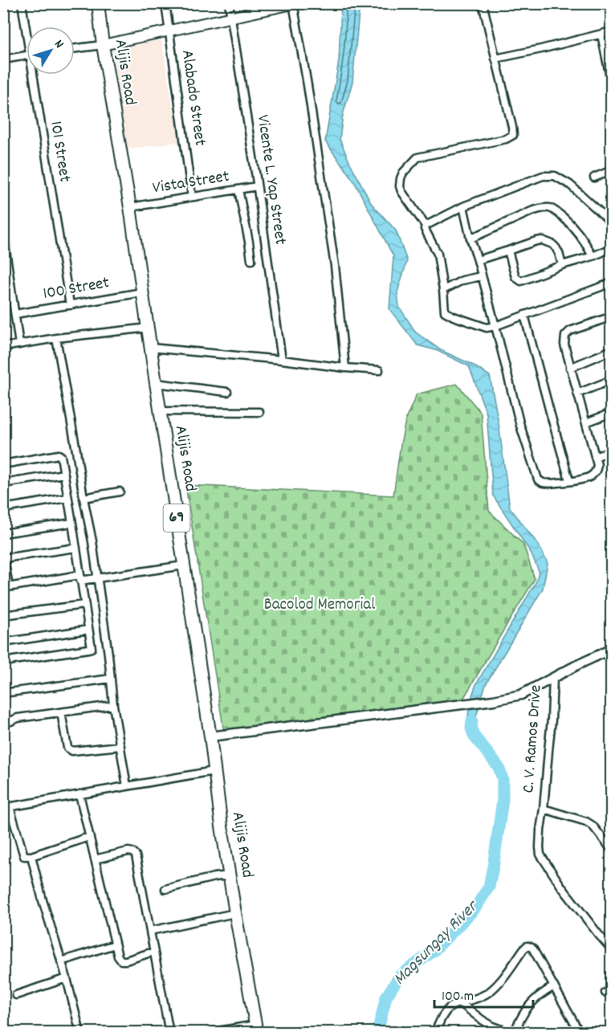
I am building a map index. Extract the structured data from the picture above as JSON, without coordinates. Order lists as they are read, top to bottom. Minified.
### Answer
{"streets":{"main road":["Alijis Road","69"],"street":["Alabado Street","101 Street","Vicente L. Yap Street","Vista Street","100 Street","C. V. Ramos Drive"]},"crossings":[["Alijis Road","Vista Street"],["Alijis Road","100 Street"],["Alabado Street","Vista Street"],["101 Street","100 Street"],["Vicente L. Yap Street","Vista Street"]],"water":["Magsungay River"],"parks":["Bacolod Memorial"],"scale_bar":"100 m","north":"top right"}
